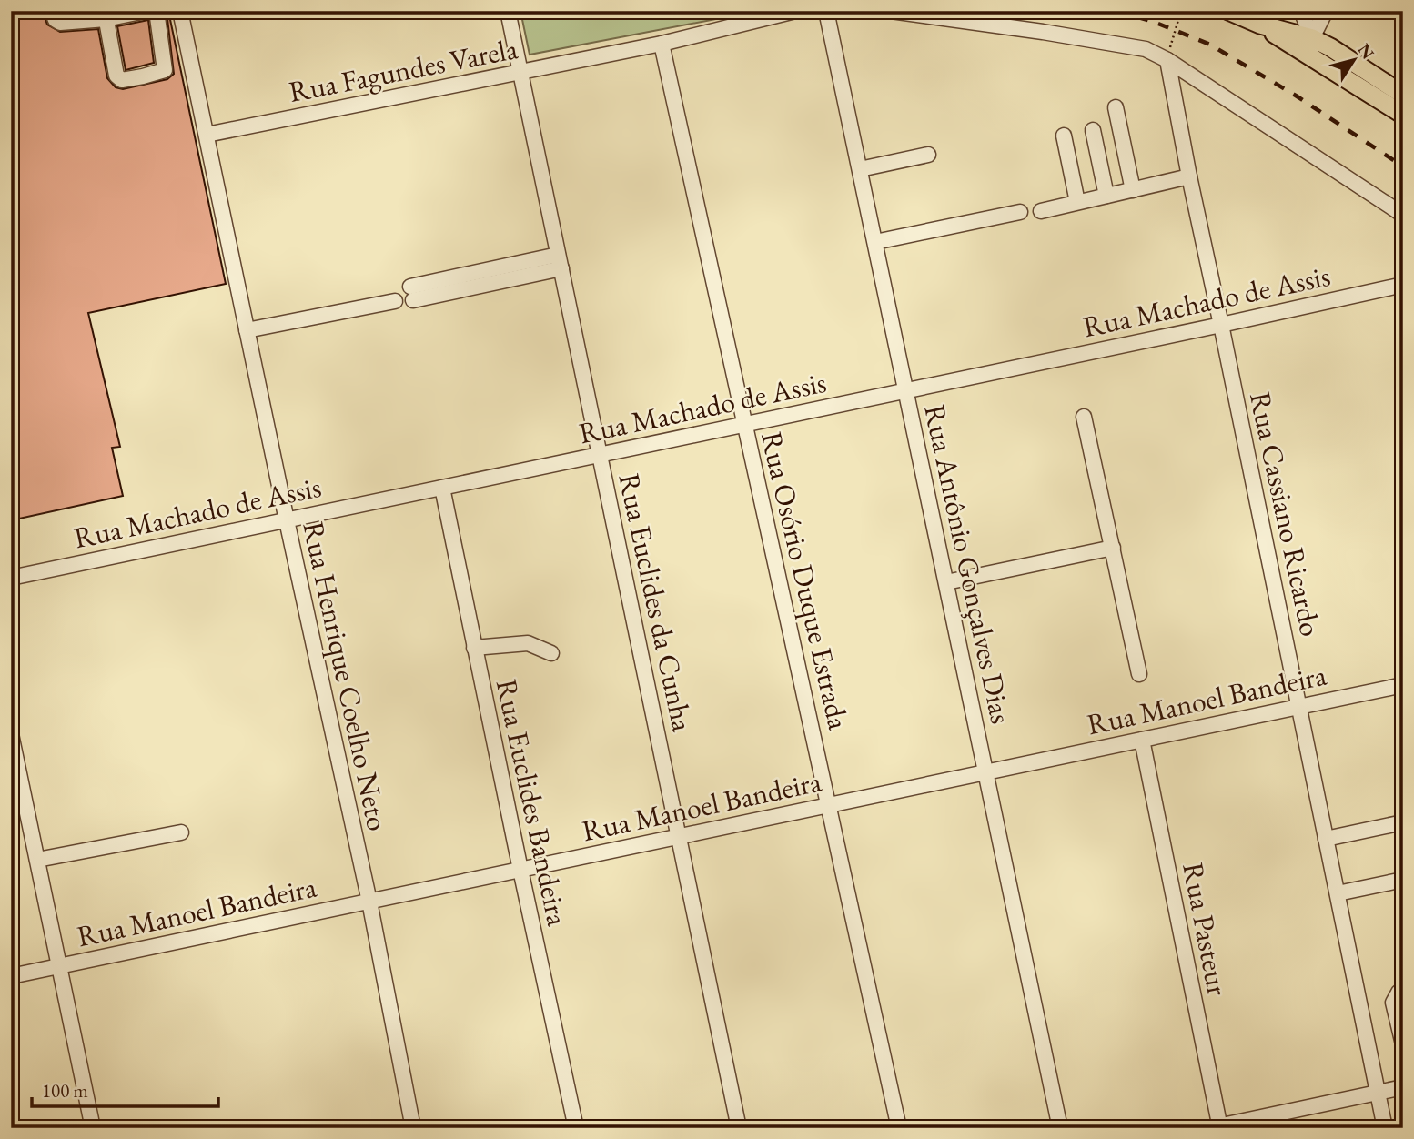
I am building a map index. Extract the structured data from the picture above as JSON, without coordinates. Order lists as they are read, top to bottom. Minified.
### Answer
{"streets":{"street":["Rua Fagundes Varela","Rua Machado de Assis","Rua Cassiano Ricardo","Rua Antônio Gonçalves Dias","Rua Osório Duque Estrada","Rua Euclides da Cunha","Rua Henrique Coelho Neto","Rua Manoel Bandeira","Rua Euclides Bandeira","Rua Pasteur"]},"crossings":[["Rua Fagundes Varela","Rua Osório Duque Estrada"],["Rua Fagundes Varela","Rua Euclides da Cunha"],["Rua Fagundes Varela","Rua Henrique Coelho Neto"],["Rua Machado de Assis","Rua Cassiano Ricardo"],["Rua Machado de Assis","Rua Antônio Gonçalves Dias"],["Rua Machado de Assis","Rua Osório Duque Estrada"],["Rua Machado de Assis","Rua Euclides da Cunha"],["Rua Machado de Assis","Rua Henrique Coelho Neto"],["Rua Machado de Assis","Rua Euclides Bandeira"],["Rua Cassiano Ricardo","Rua Manoel Bandeira"],["Rua Antônio Gonçalves Dias","Rua Manoel Bandeira"],["Rua Osório Duque Estrada","Rua Manoel Bandeira"],["Rua Euclides da Cunha","Rua Manoel Bandeira"],["Rua Henrique Coelho Neto","Rua Manoel Bandeira"],["Rua Manoel Bandeira","Rua Euclides Bandeira"],["Rua Manoel Bandeira","Rua Pasteur"]],"scale_bar":"100 m","north":"top right"}
